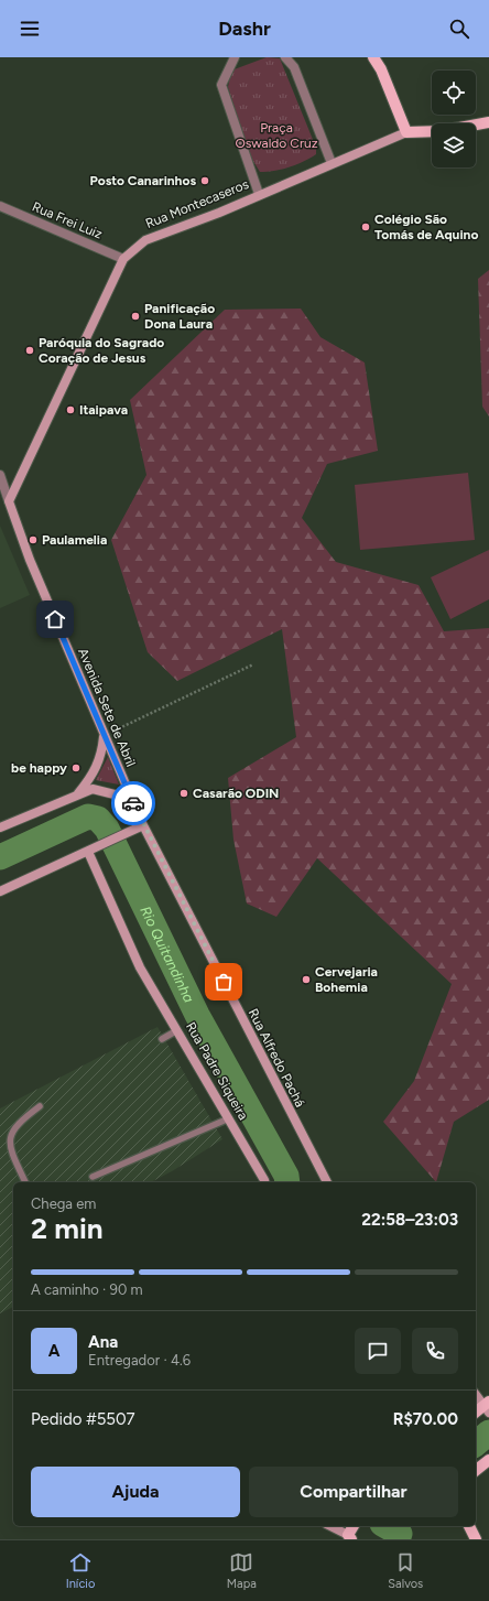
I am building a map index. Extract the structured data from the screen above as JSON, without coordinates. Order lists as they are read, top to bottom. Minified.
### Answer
{"streets":{"main road":["Rua Montecaseros","Avenida Sete de Abril","Rua Alfredo Pachá","Rua Padre Siqueira"],"street":["Rua Frei Luiz"]},"crossings":[["Rua Montecaseros","Rua Frei Luiz"],["Rua Montecaseros","Avenida Sete de Abril"],["Avenida Sete de Abril","Rua Alfredo Pachá"]],"water":["Rio Quitandinha"],"parks":["Praça Oswaldo Cruz"],"places":["Posto Canarinhos","Colégio São Tomás de Aquino","Panificação Dona Laura","Paróquia do Sagrado Coração de Jesus","Itaipava","Paulamelia","be happy","Casarão ODIN","Cervejaria Bohemia"],"page":{"header":"Dashr","heading":["2 min","Chega em","22:58–23:03"],"panel":["Ana","Entregador · 4.6","Pedido #5507","R$70.00"],"bar":"A caminho · 90 m","round":"A","buttons":["Ajuda","Compartilhar"],"tabs":["Início","Mapa","Salvos"]}}
